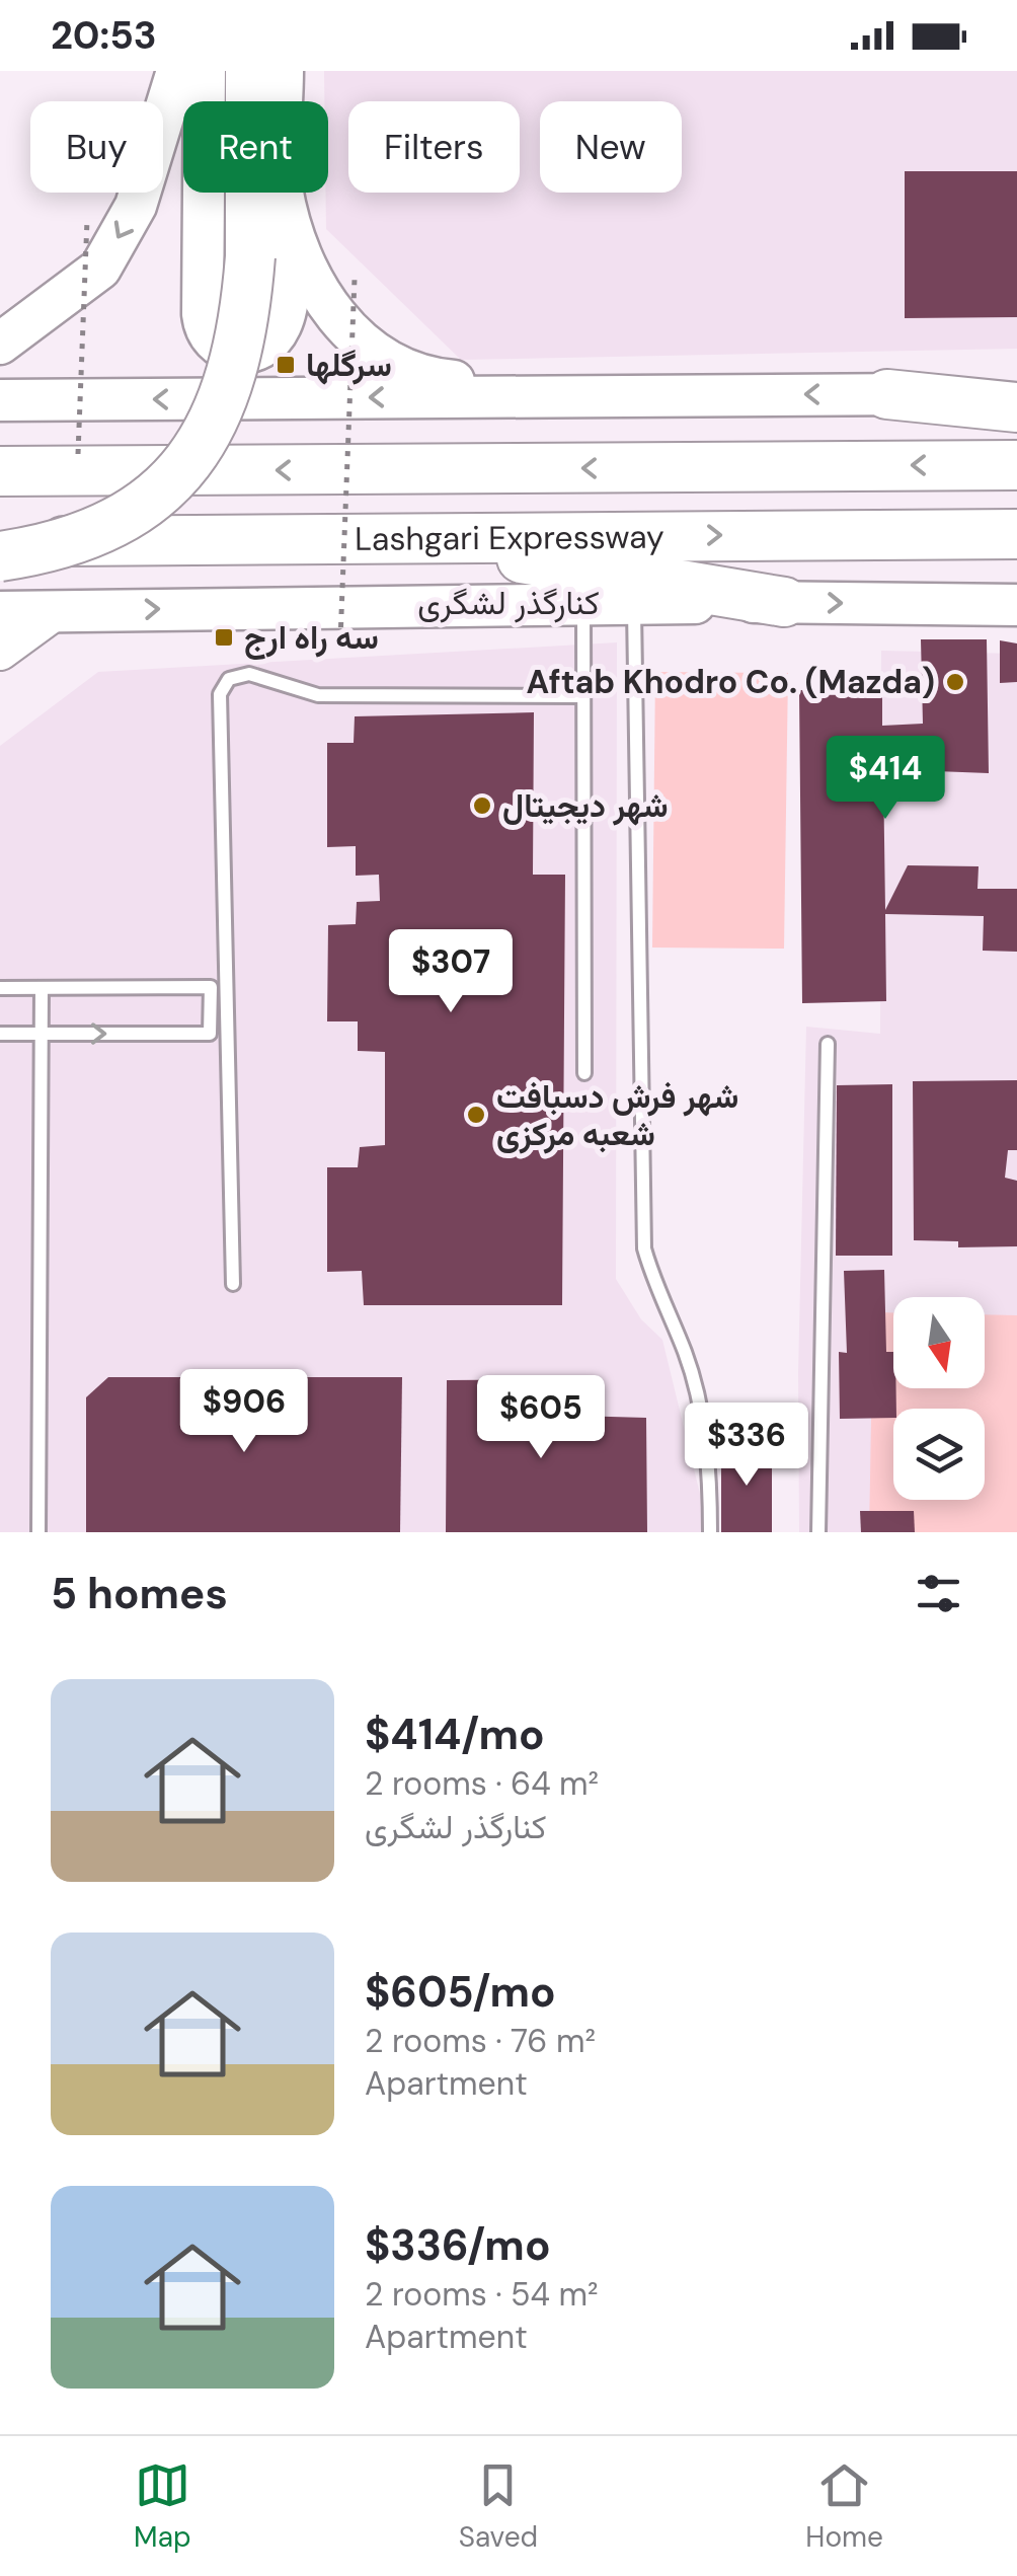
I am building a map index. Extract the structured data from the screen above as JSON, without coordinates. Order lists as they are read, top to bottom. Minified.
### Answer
{"streets":{"highway":["Lashgari Expressway"],"main road":["کنارگذر لشگری"]},"places":{"transit":["سرگلها","سه راه ارج"],"other":["Aftab Khodro Co. (Mazda)","شهر دیجیتال","شهر فرش دسبافت شعبه مرکزی"]},"north":"bottom","page":{"status":"20:53","chip":["Buy","Rent","Filters","New"],"price":["$414","$307","$906","$605","$336"],"heading":"5 homes","list":[{"name":"$414/mo","note":"2 rooms · 64 m² · کنارگذر لشگری"},{"name":"$605/mo","note":"2 rooms · 76 m² · Apartment"},{"name":"$336/mo","note":"2 rooms · 54 m² · Apartment"}],"tabs":["Map","Saved","Home"]}}
